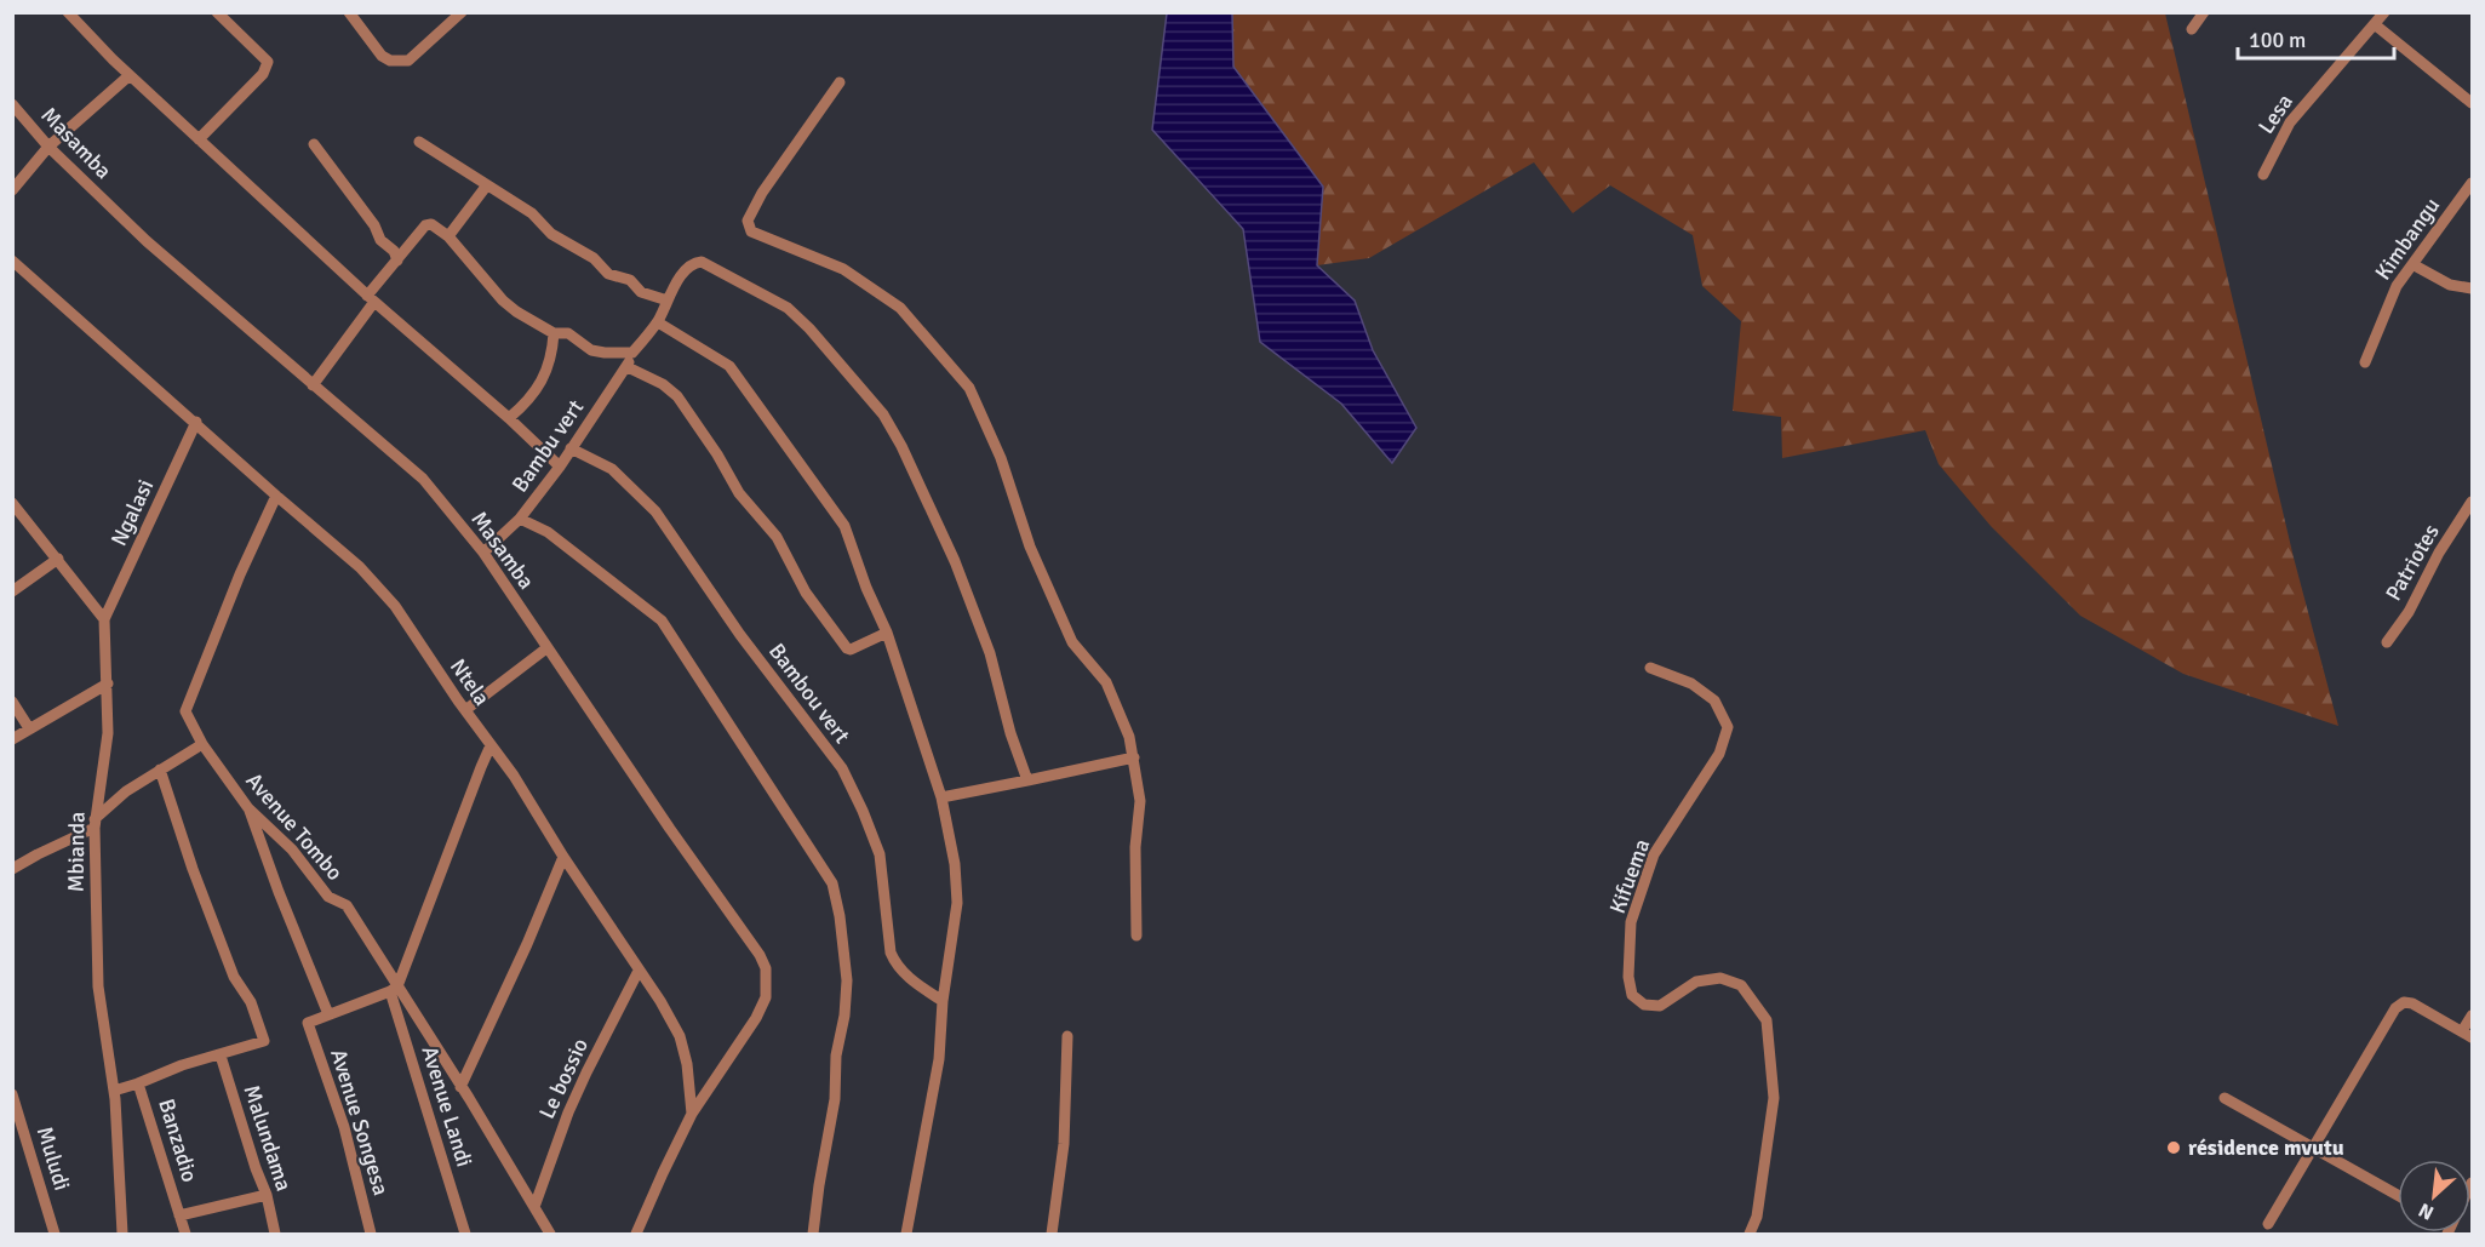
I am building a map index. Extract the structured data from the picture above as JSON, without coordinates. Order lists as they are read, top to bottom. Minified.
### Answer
{"streets":{"street":["Lesa","Masamba","Kimbangu","Bambu vert","Ngalasi","Patriotes","Ntela","Bambou vert","Avenue Tombo","Mbianda","Kifuema","Le bossio","Avenue Landi","Avenue Songesa","Malundama","Banzadio","Muludi"]},"crossings":[["Masamba","Bambu vert"],["Masamba","Ntela"],["Bambu vert","Bambou vert"],["Ngalasi","Ntela"],["Ngalasi","Mbianda"],["Ntela","Avenue Tombo"],["Ntela","Le bossio"],["Avenue Tombo","Le bossio"],["Avenue Tombo","Avenue Landi"],["Mbianda","Banzadio"]],"places":["résidence mvutu"],"scale_bar":"100 m","north":"bottom left"}
